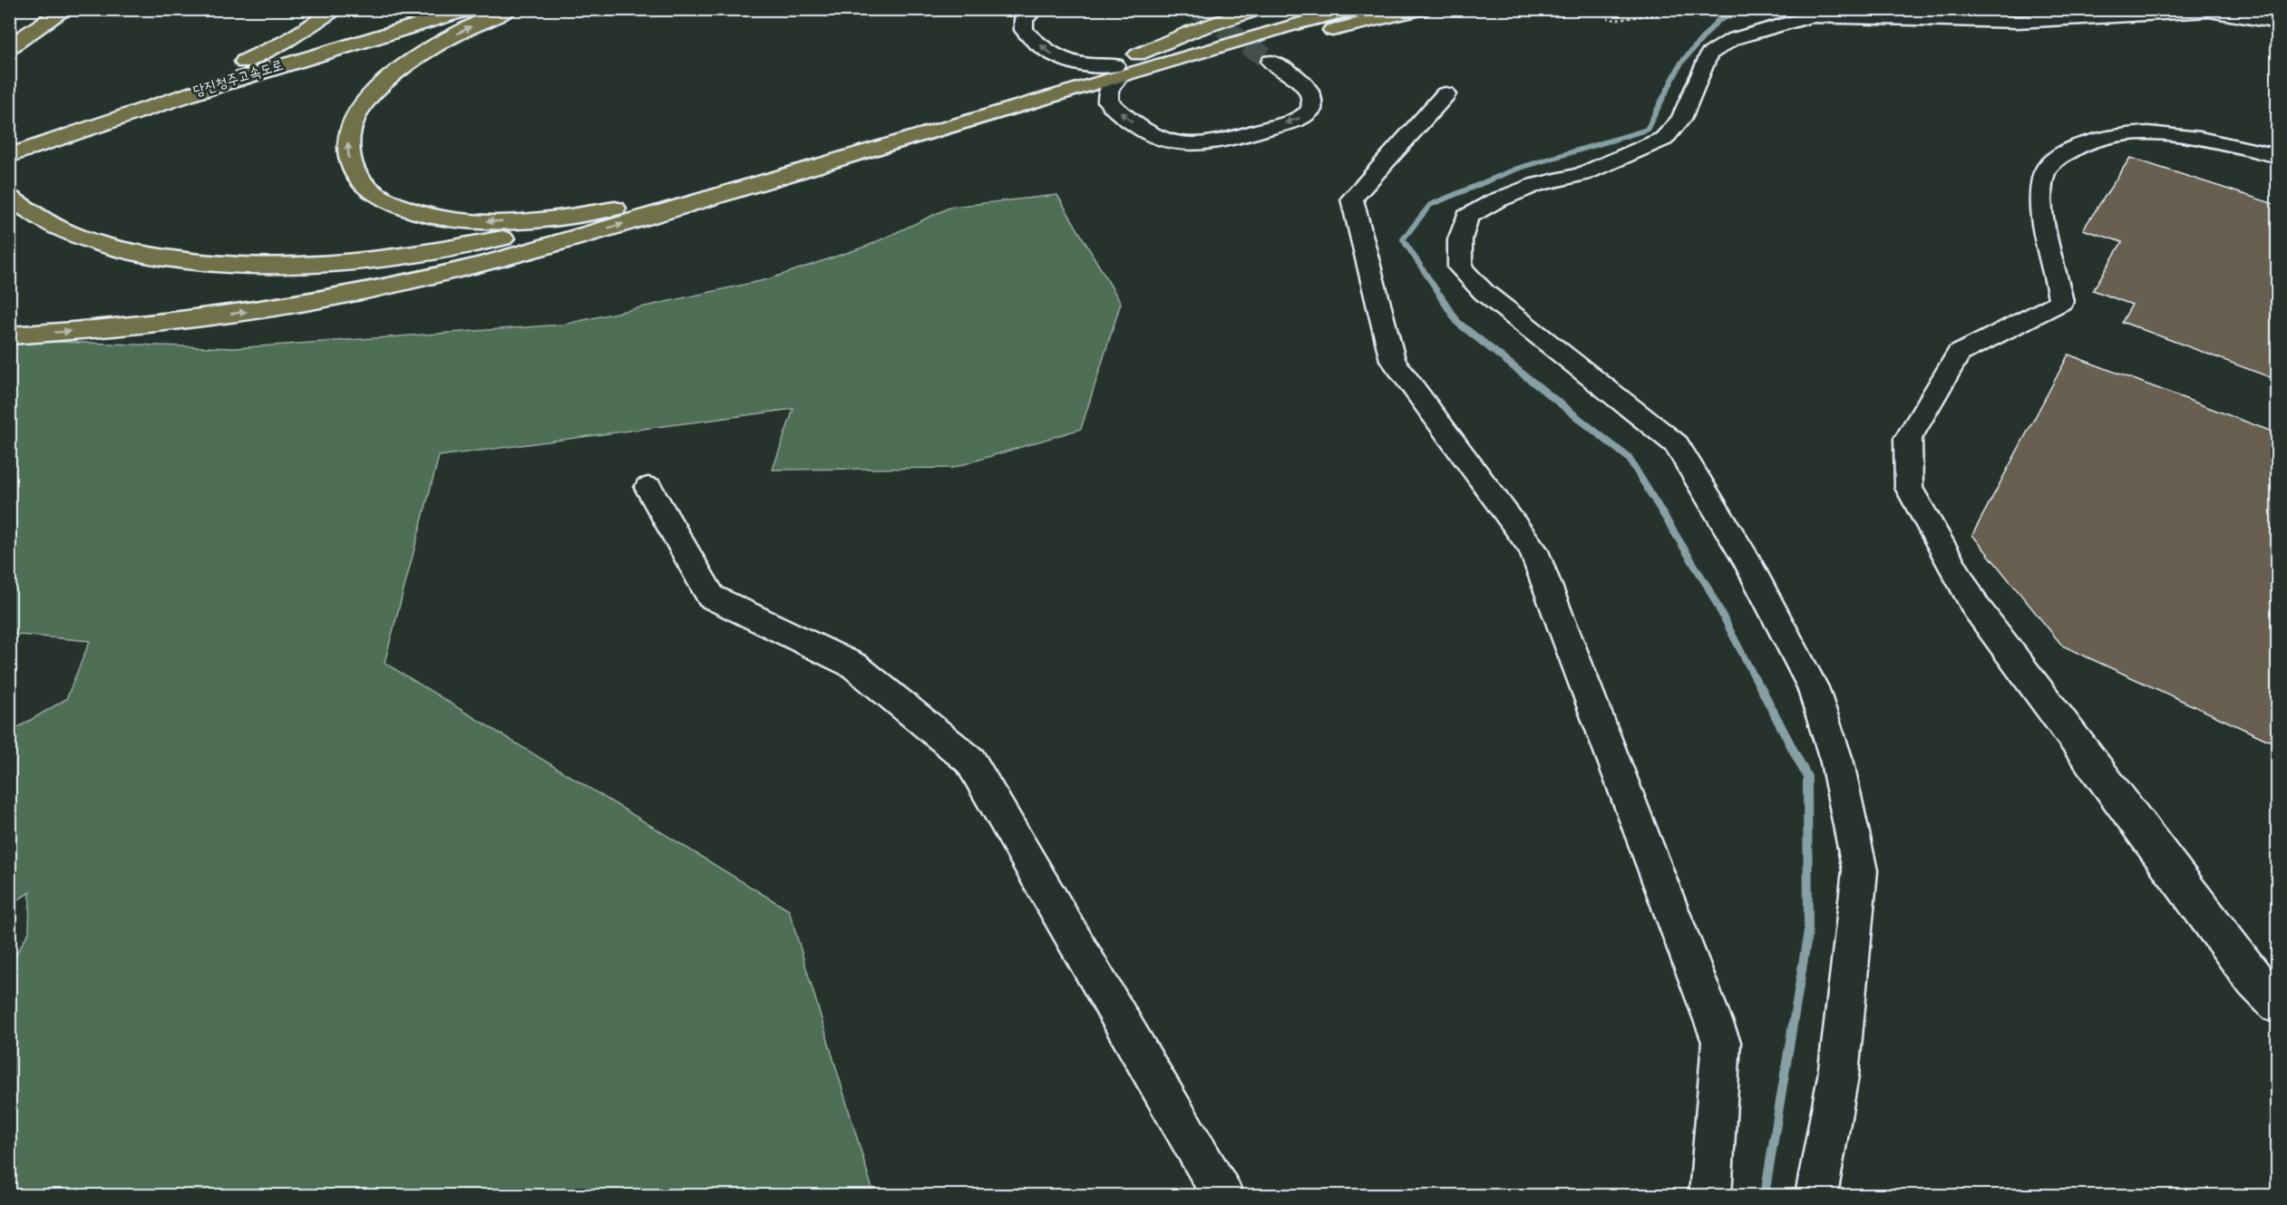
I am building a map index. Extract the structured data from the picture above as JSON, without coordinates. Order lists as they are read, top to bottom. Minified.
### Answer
{"streets":{"highway":["당진청주고속도로"]}}
